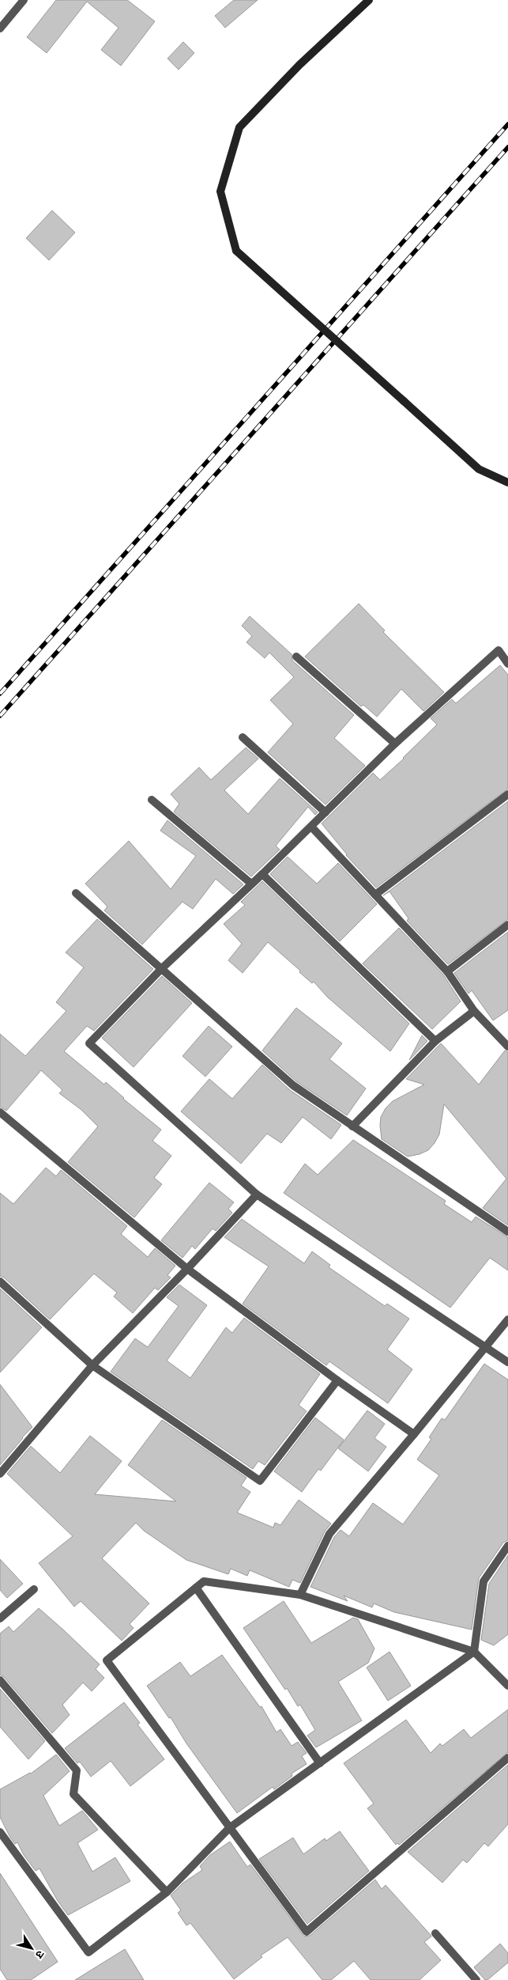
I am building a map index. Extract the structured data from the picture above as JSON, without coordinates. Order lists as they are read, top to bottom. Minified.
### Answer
{"north":"bottom right"}
